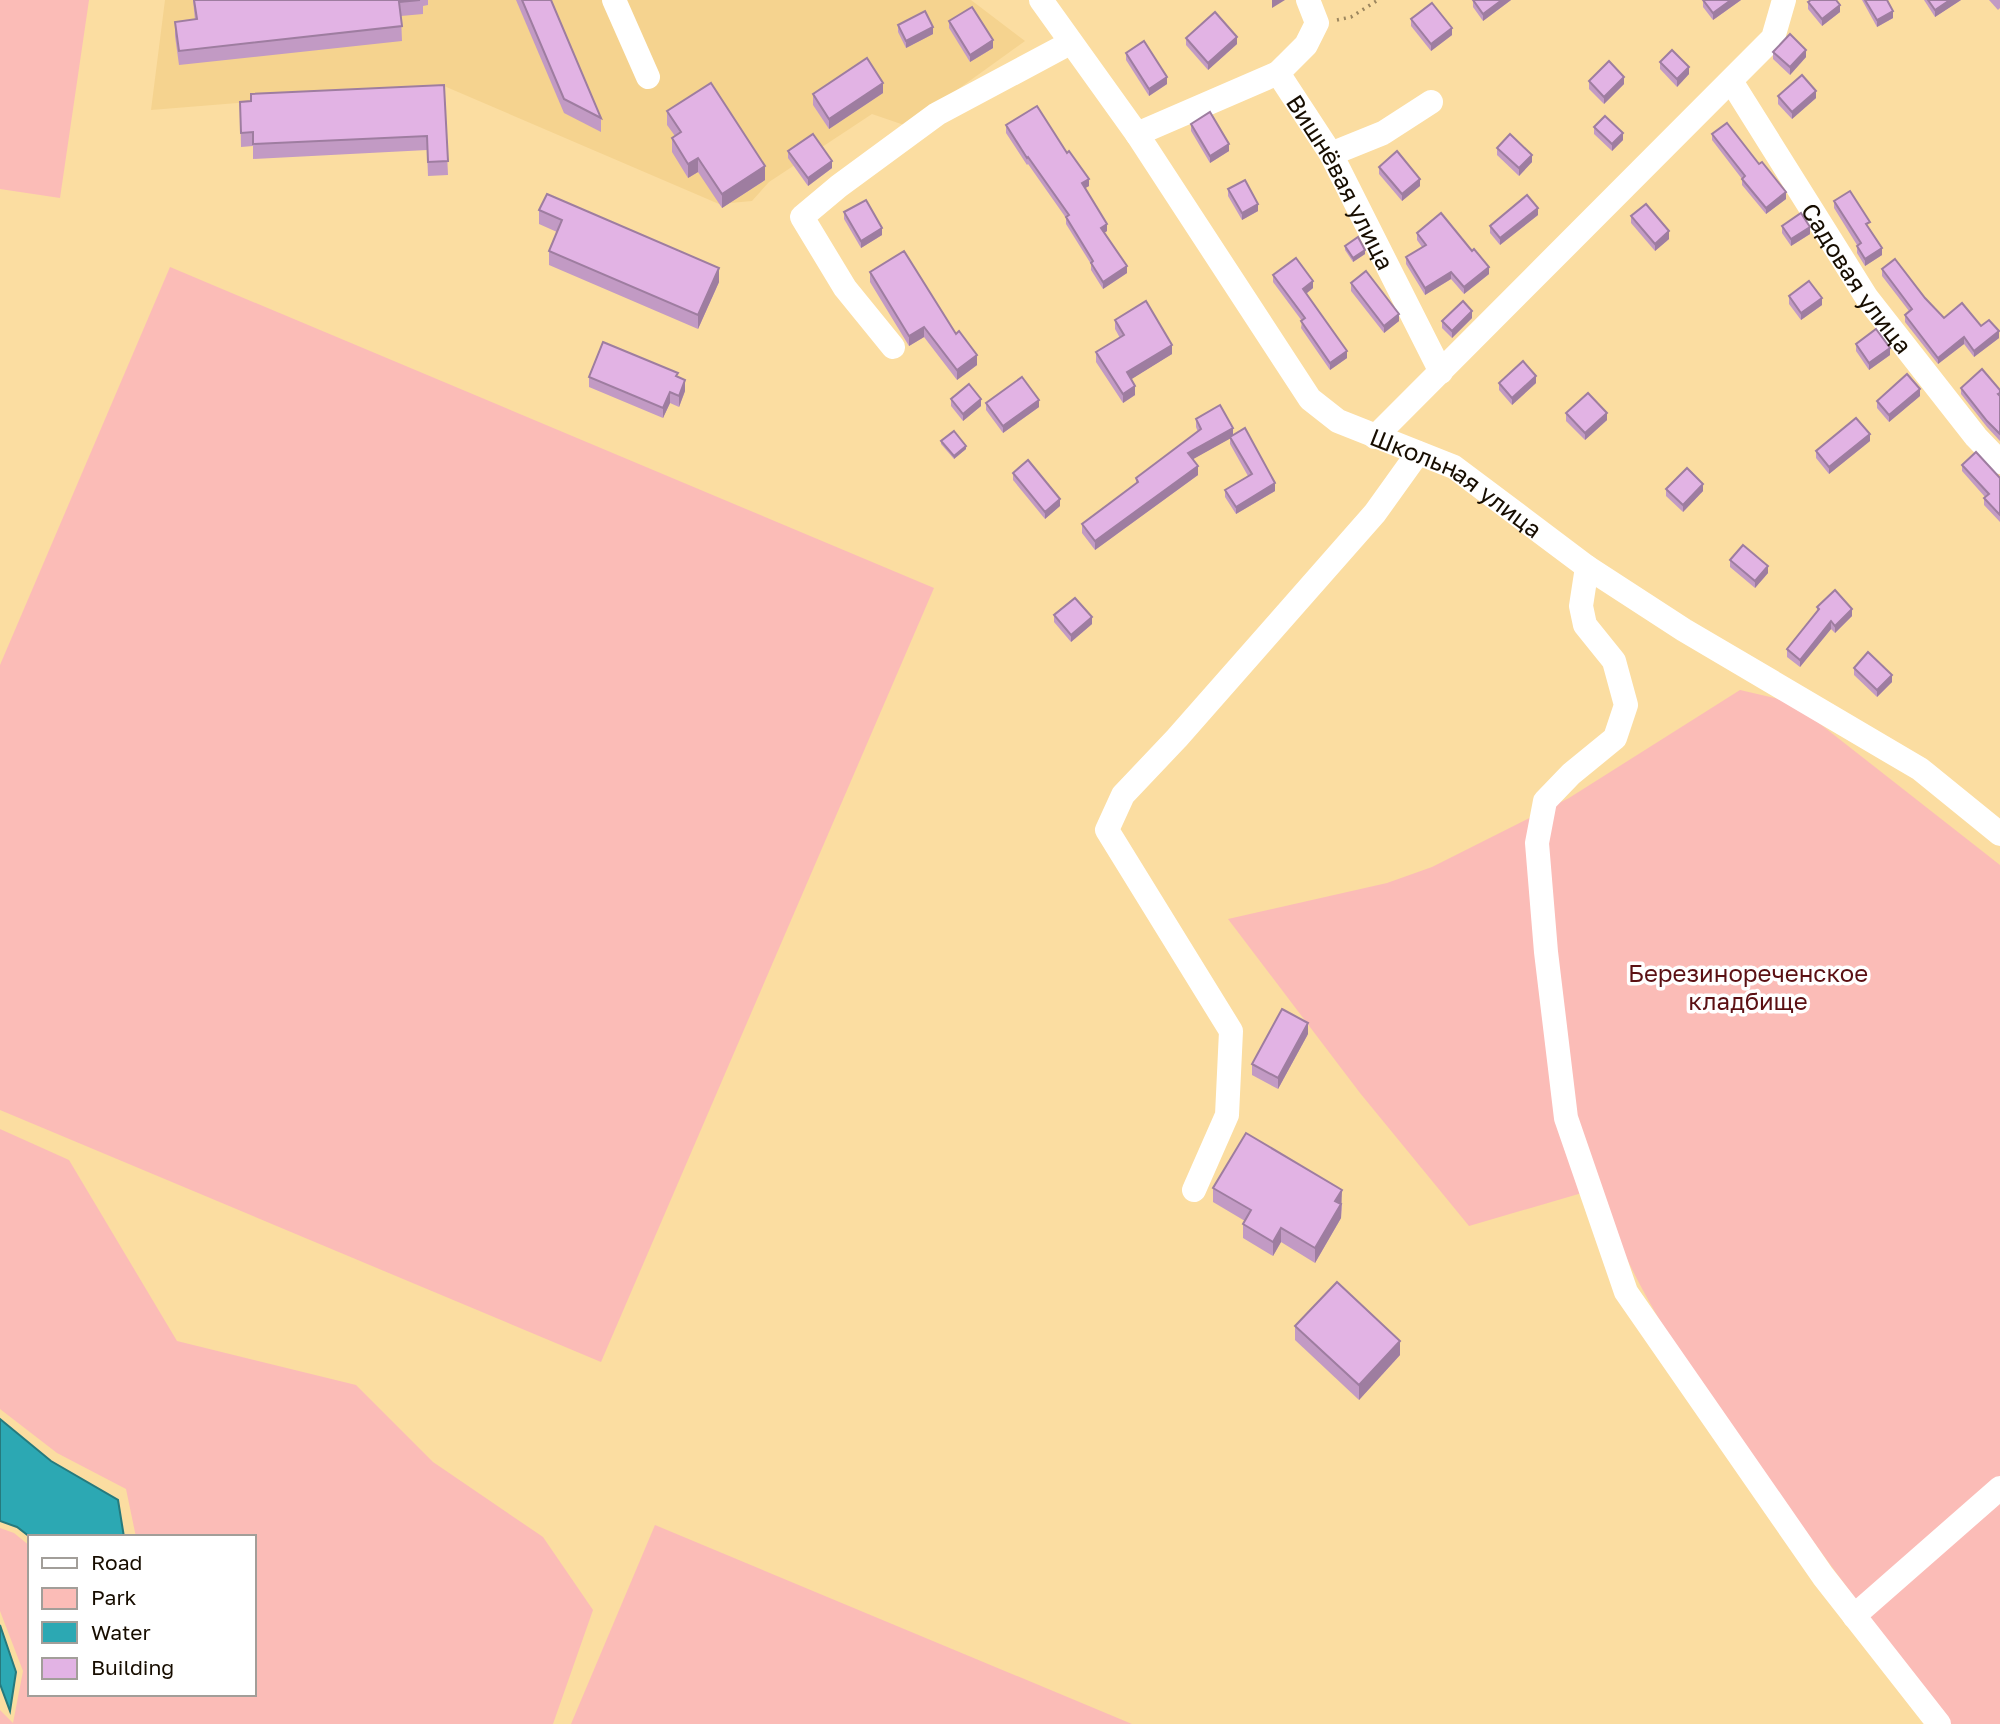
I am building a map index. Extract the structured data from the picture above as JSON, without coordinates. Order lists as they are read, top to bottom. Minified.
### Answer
{"streets":{"street":["Вишнёвая улица","Садовая улица","Школьная улица"]},"parks":["Березинореченское кладбище"],"legend":["Road","Park","Water","Building"]}
